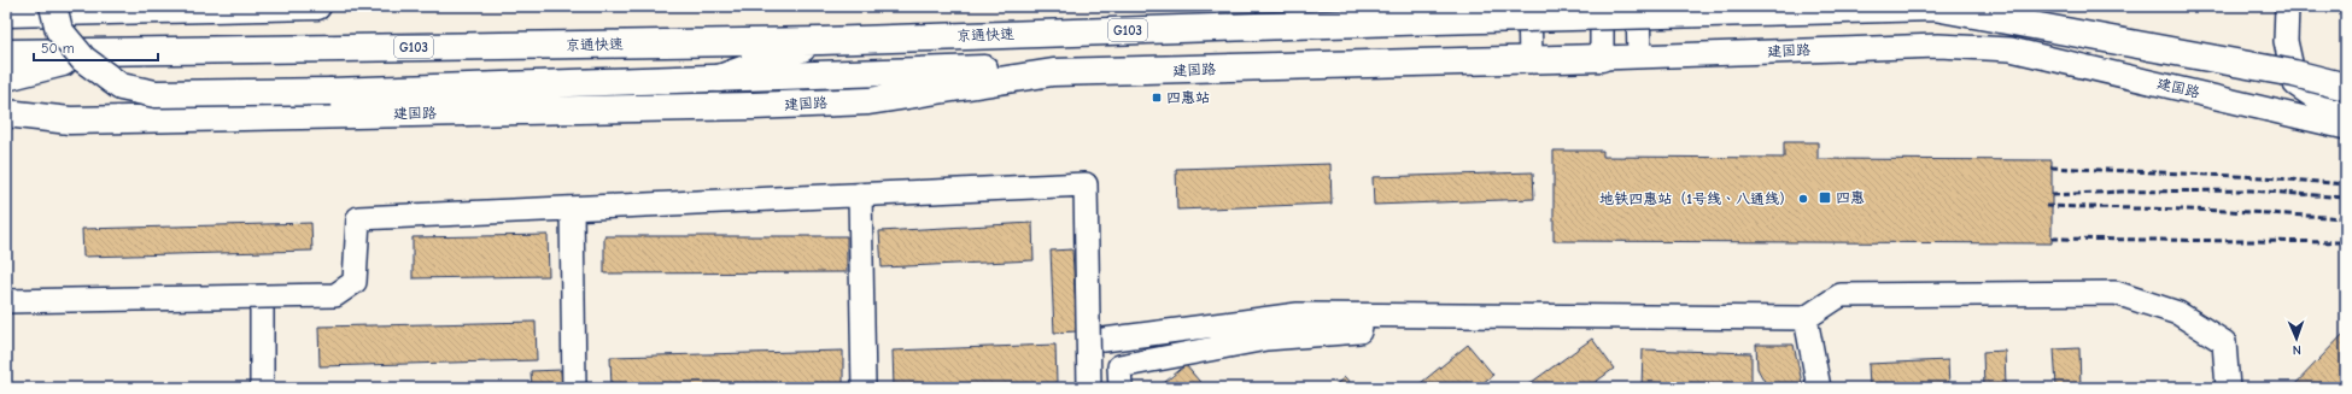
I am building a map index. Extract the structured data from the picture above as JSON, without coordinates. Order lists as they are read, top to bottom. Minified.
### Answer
{"streets":{"main road":["G103","京通快速","建国路"]},"places":{"transit":["四惠站","四惠"],"other":["地铁四惠站（1号线、八通线）"]},"scale_bar":"50 m","north":"bottom"}
